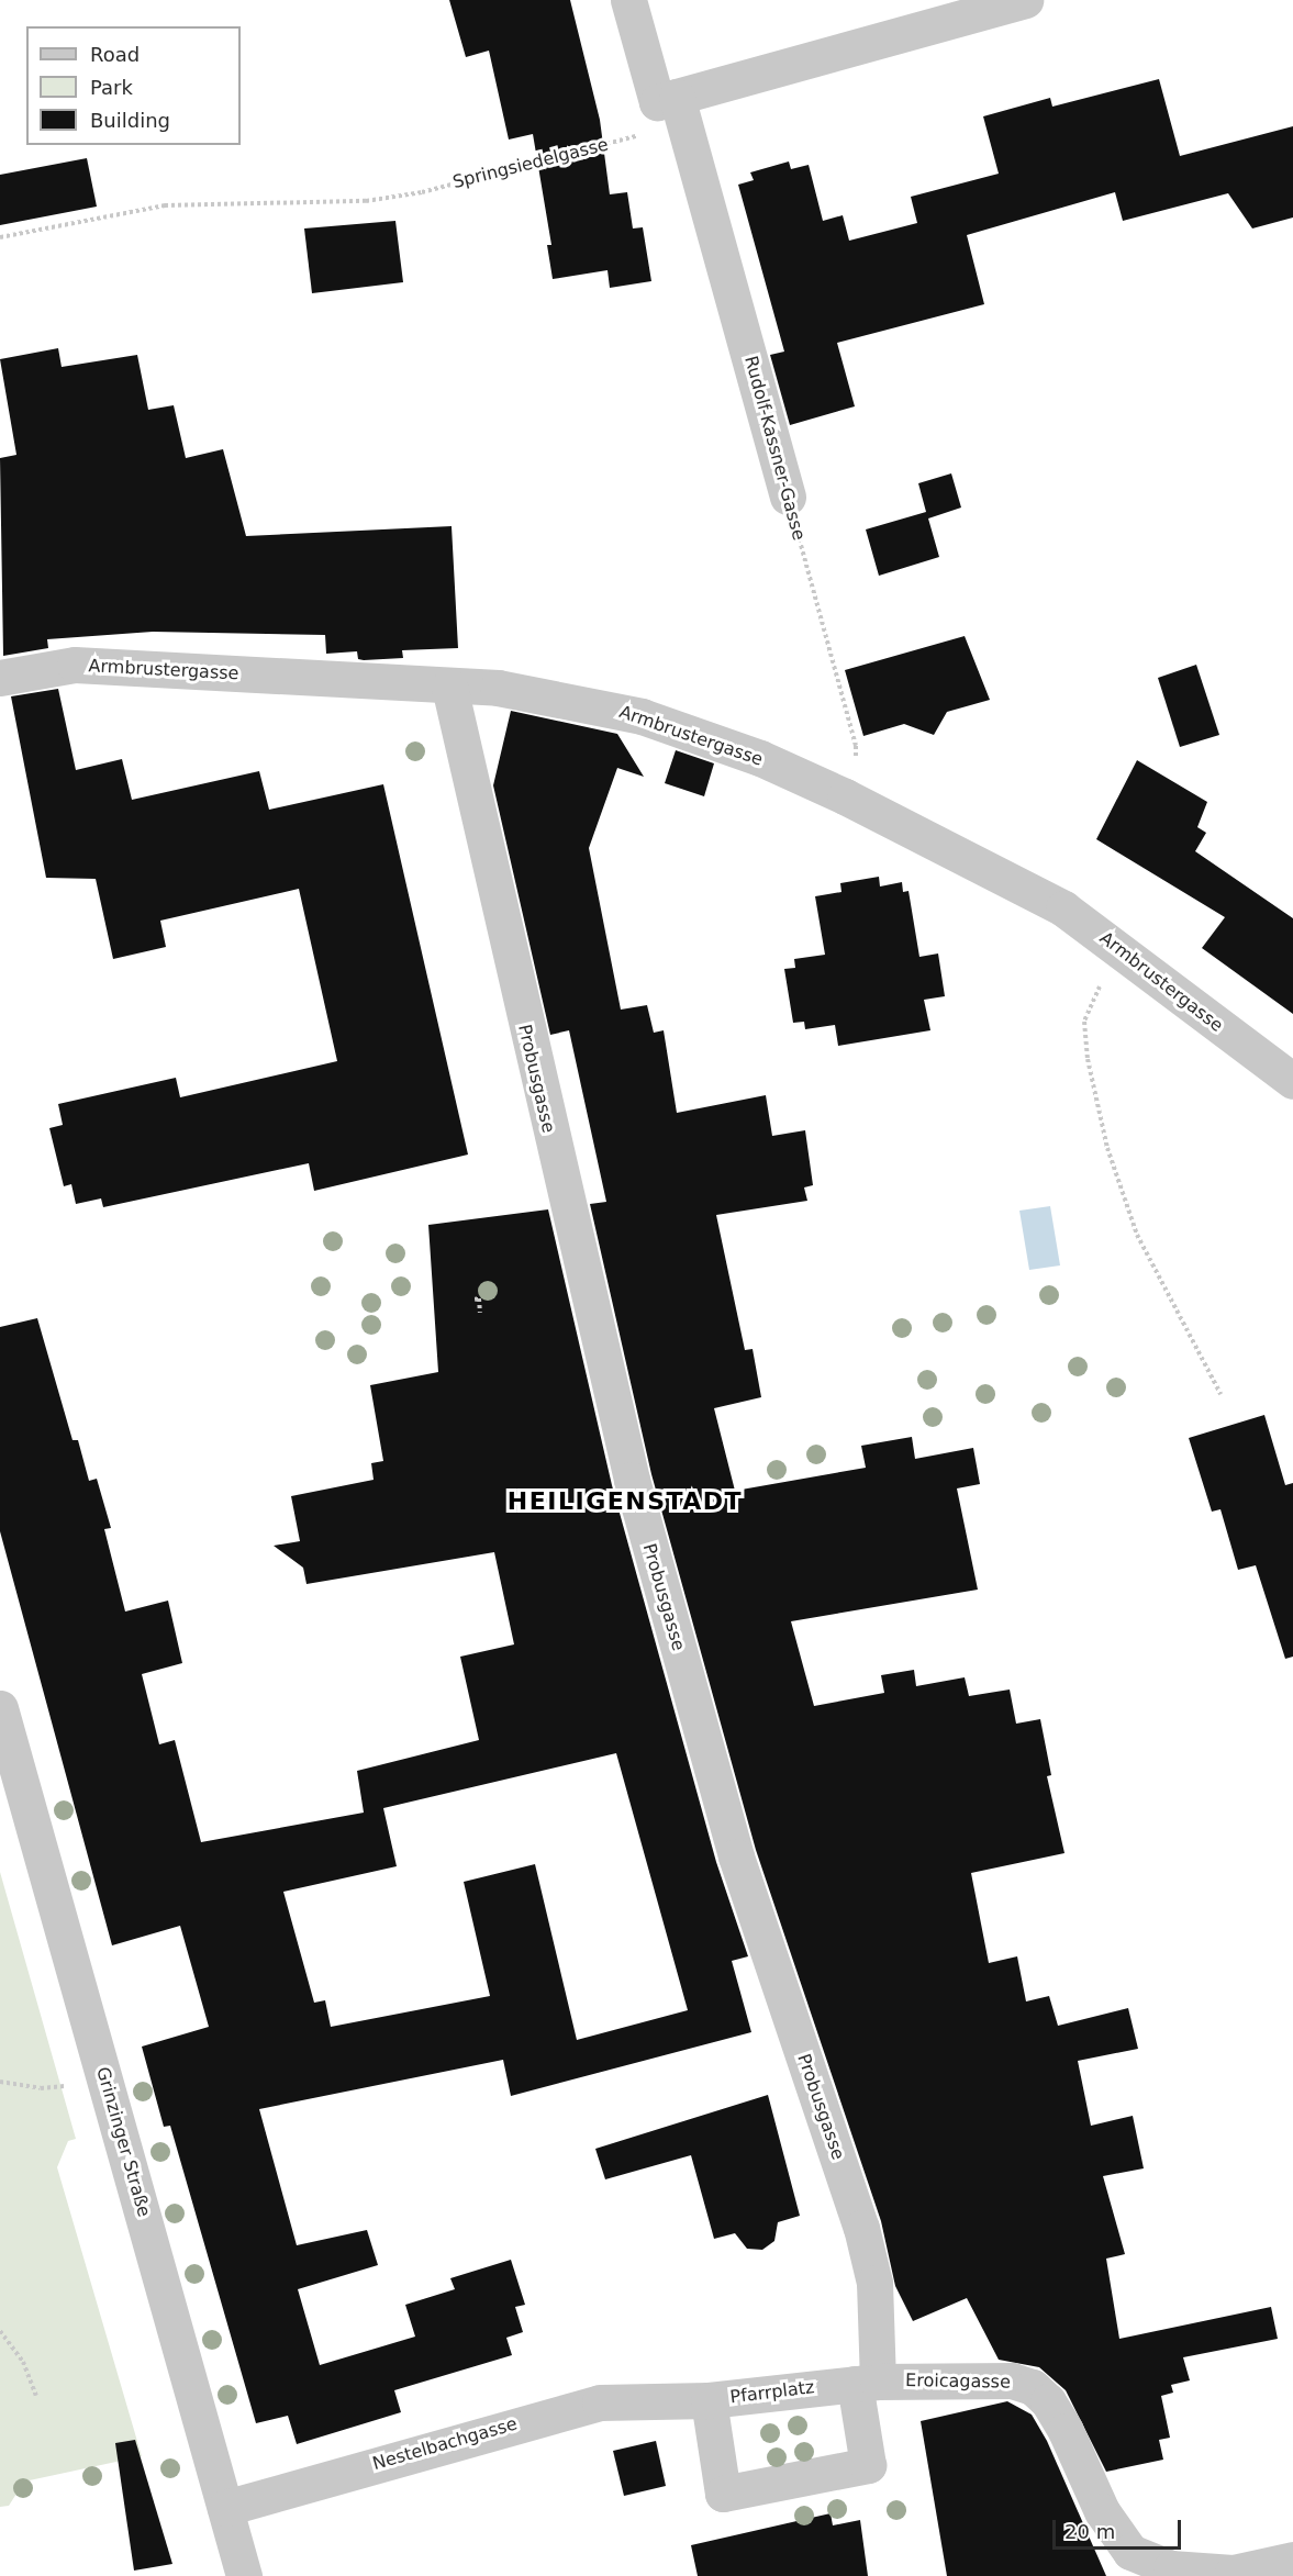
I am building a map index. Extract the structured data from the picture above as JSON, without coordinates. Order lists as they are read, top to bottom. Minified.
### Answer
{"streets":{"street":["Rudolf-Kassner-Gasse","Armbrustergasse","Probusgasse","Grinzinger Straße","Eroicagasse","Pfarrplatz","Nestelbachgasse"],"path":["Springsiedelgasse"]},"crossings":[["Springsiedelgasse","Rudolf-Kassner-Gasse"],["Rudolf-Kassner-Gasse","Armbrustergasse"],["Armbrustergasse","Probusgasse"],["Probusgasse","Eroicagasse"],["Probusgasse","Pfarrplatz"],["Grinzinger Straße","Nestelbachgasse"],["Eroicagasse","Pfarrplatz"],["Pfarrplatz","Nestelbachgasse"]],"districts":["HEILIGENSTADT"],"legend":["Road","Park","Building"],"scale_bar":"20 m"}
